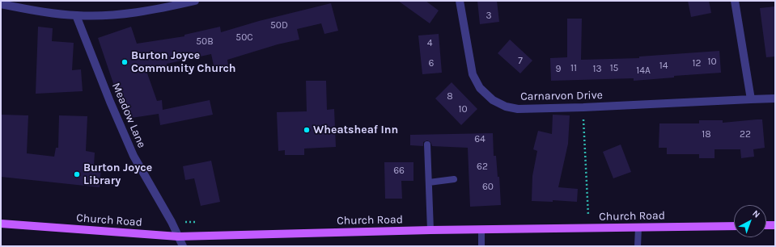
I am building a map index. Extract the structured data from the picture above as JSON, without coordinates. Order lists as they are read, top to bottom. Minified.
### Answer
{"streets":{"main road":["Church Road"],"street":["Carnarvon Drive","Meadow Lane"]},"crossings":[["Meadow Lane","Church Road"]],"places":["Burton Joyce Community Church","Wheatsheaf Inn","Burton Joyce Library"],"house_numbers":["3","50D","50C","50B","4","7","10","6","12","14","11","15","9","13","14A","8","10","18","22","64","62","66","60"],"north":"top right"}
